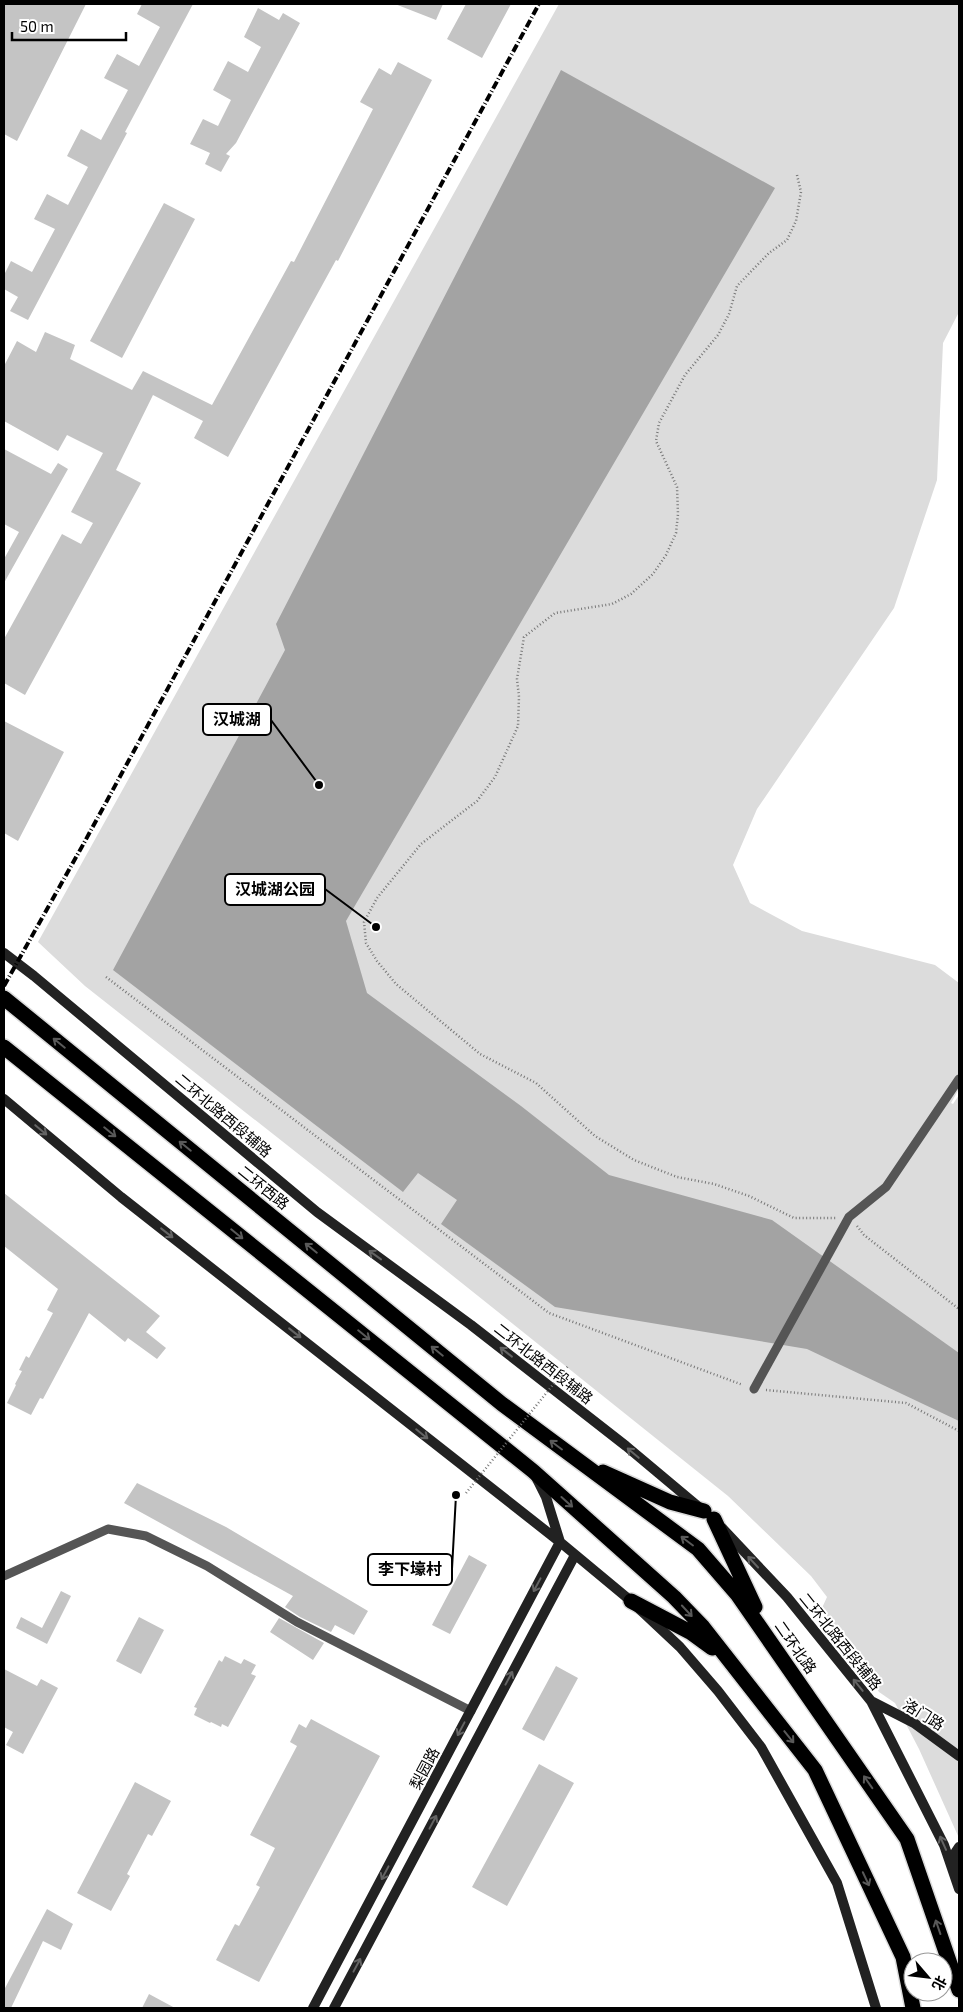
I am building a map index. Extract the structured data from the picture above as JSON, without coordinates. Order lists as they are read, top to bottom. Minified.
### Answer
{"streets":{"highway":["二环西路","二环北路"],"main road":["二环北路西段辅路","洛门路","梨园路"]},"crossings":[["二环北路西段辅路","洛门路"],["二环西路","二环北路"]],"one_way":["二环北路西段辅路"],"places":["汉城湖","汉城湖公园","李下壕村"],"scale_bar":"50 m","north":"bottom right"}
